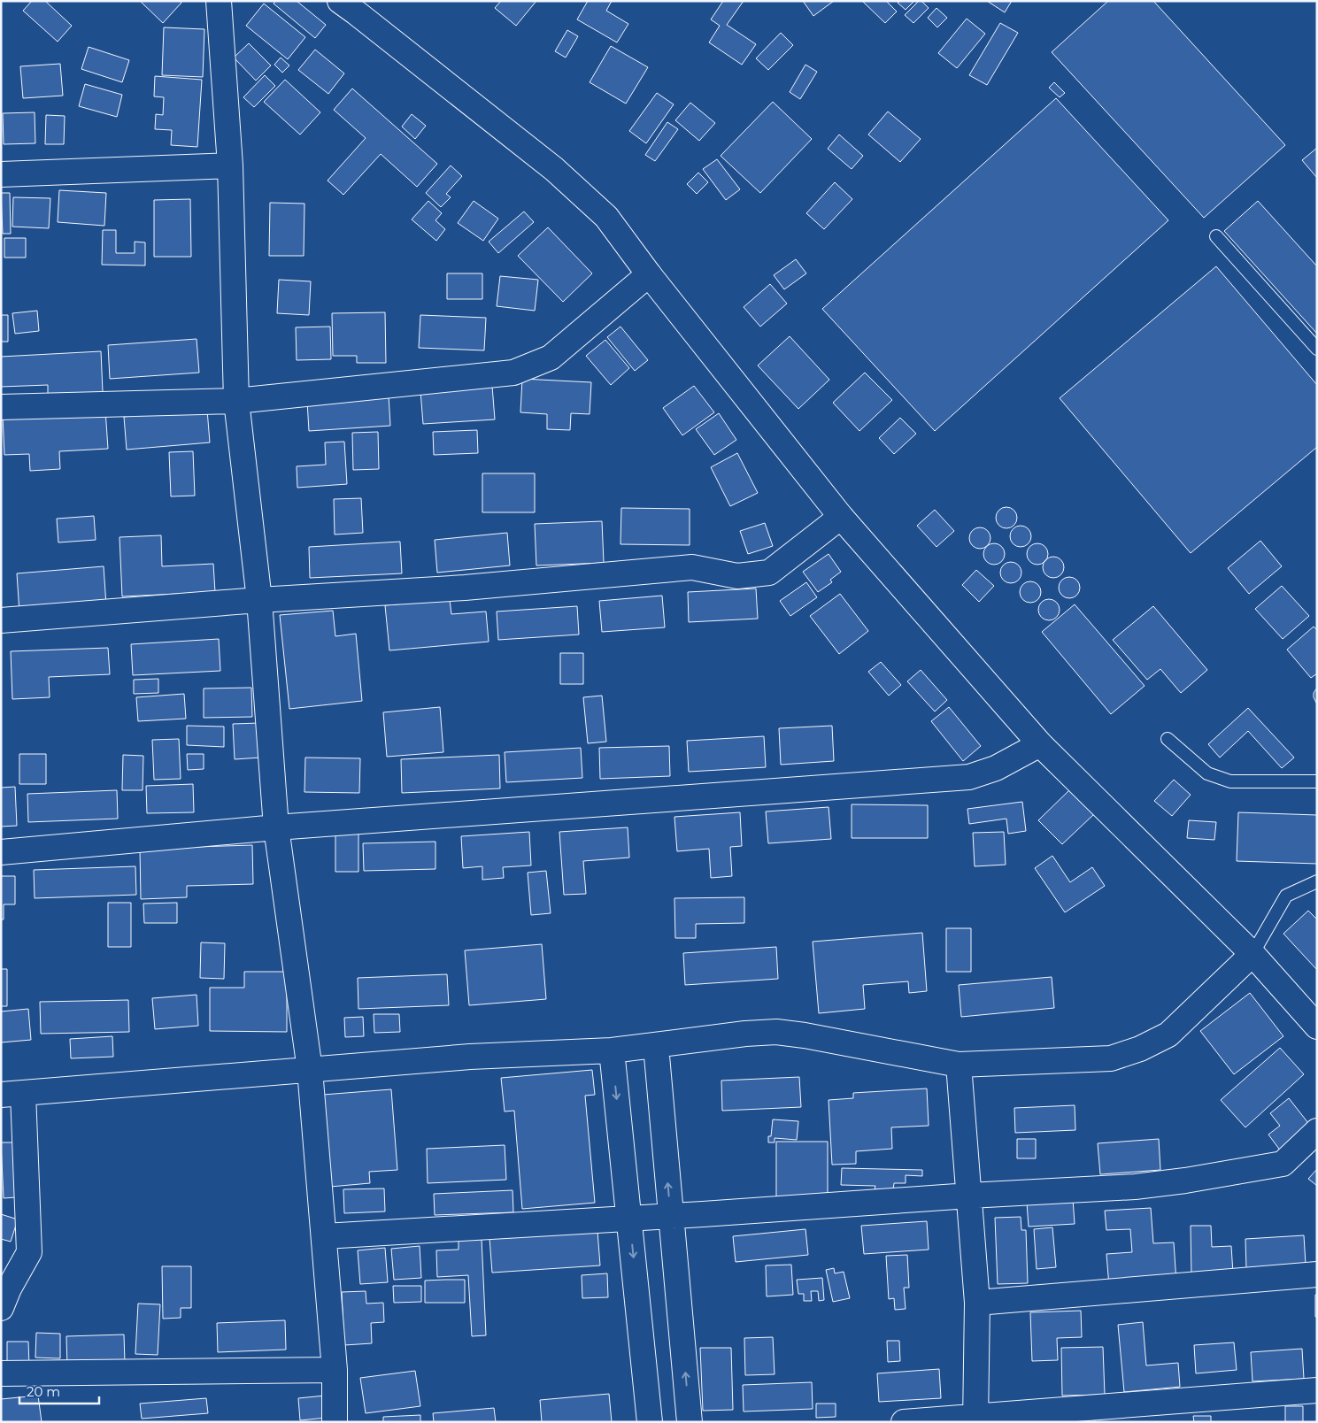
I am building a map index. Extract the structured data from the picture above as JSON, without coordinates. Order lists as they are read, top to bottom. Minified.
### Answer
{"scale_bar":"20 m"}
